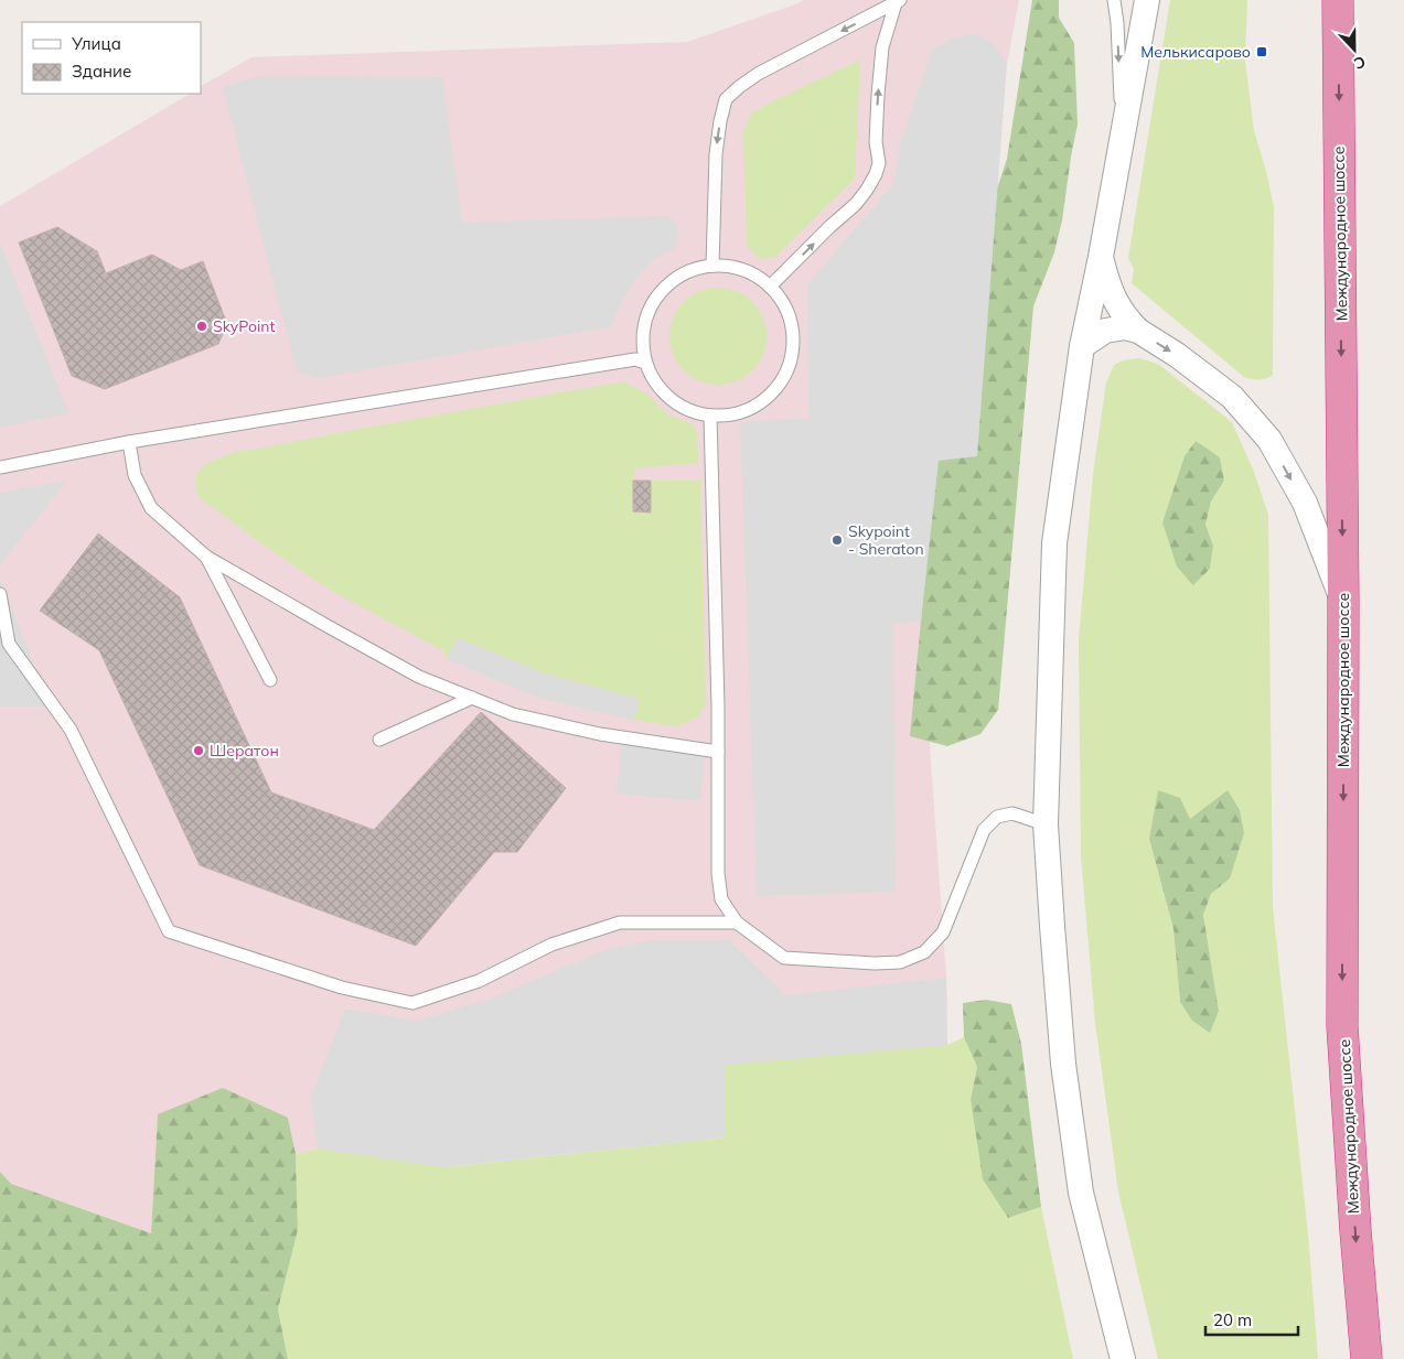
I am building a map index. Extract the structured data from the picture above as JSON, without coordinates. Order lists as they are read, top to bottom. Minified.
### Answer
{"streets":{"highway":["Международное шоссе"]},"one_way":["Международное шоссе"],"places":{"transit":["Мелькисарово"],"other":["SkyPoint","Skypoint - Sheraton","Шератон"]},"legend":["Улица","Здание"],"scale_bar":"20 m","north":"bottom"}
